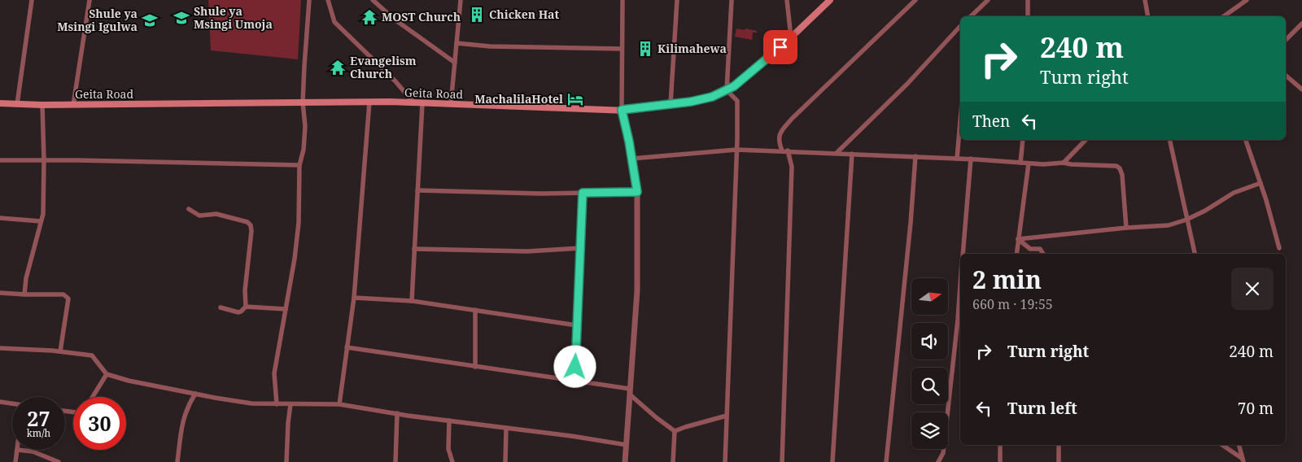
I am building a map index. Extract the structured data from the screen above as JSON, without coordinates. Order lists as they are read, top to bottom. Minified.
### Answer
{"streets":{"main road":["Geita Road"]},"places":{"building":["Chicken Hat","Kilimahewa"],"temple":["MOST Church","Evangelism Church"],"school or university":["Shule ya Msingi Umoja","Shule ya Msingi Igulwa"],"hotel":["MachalilaHotel"]},"north":"right","page":{"turn":["240 m","Turn right"],"then":"Then","heading":["2 min","660 m · 19:55"],"list":[{"name":"Turn right","value":"240 m"},{"name":"Turn left","value":"70 m"}],"speed":"27 km/h","limit":"30"}}
